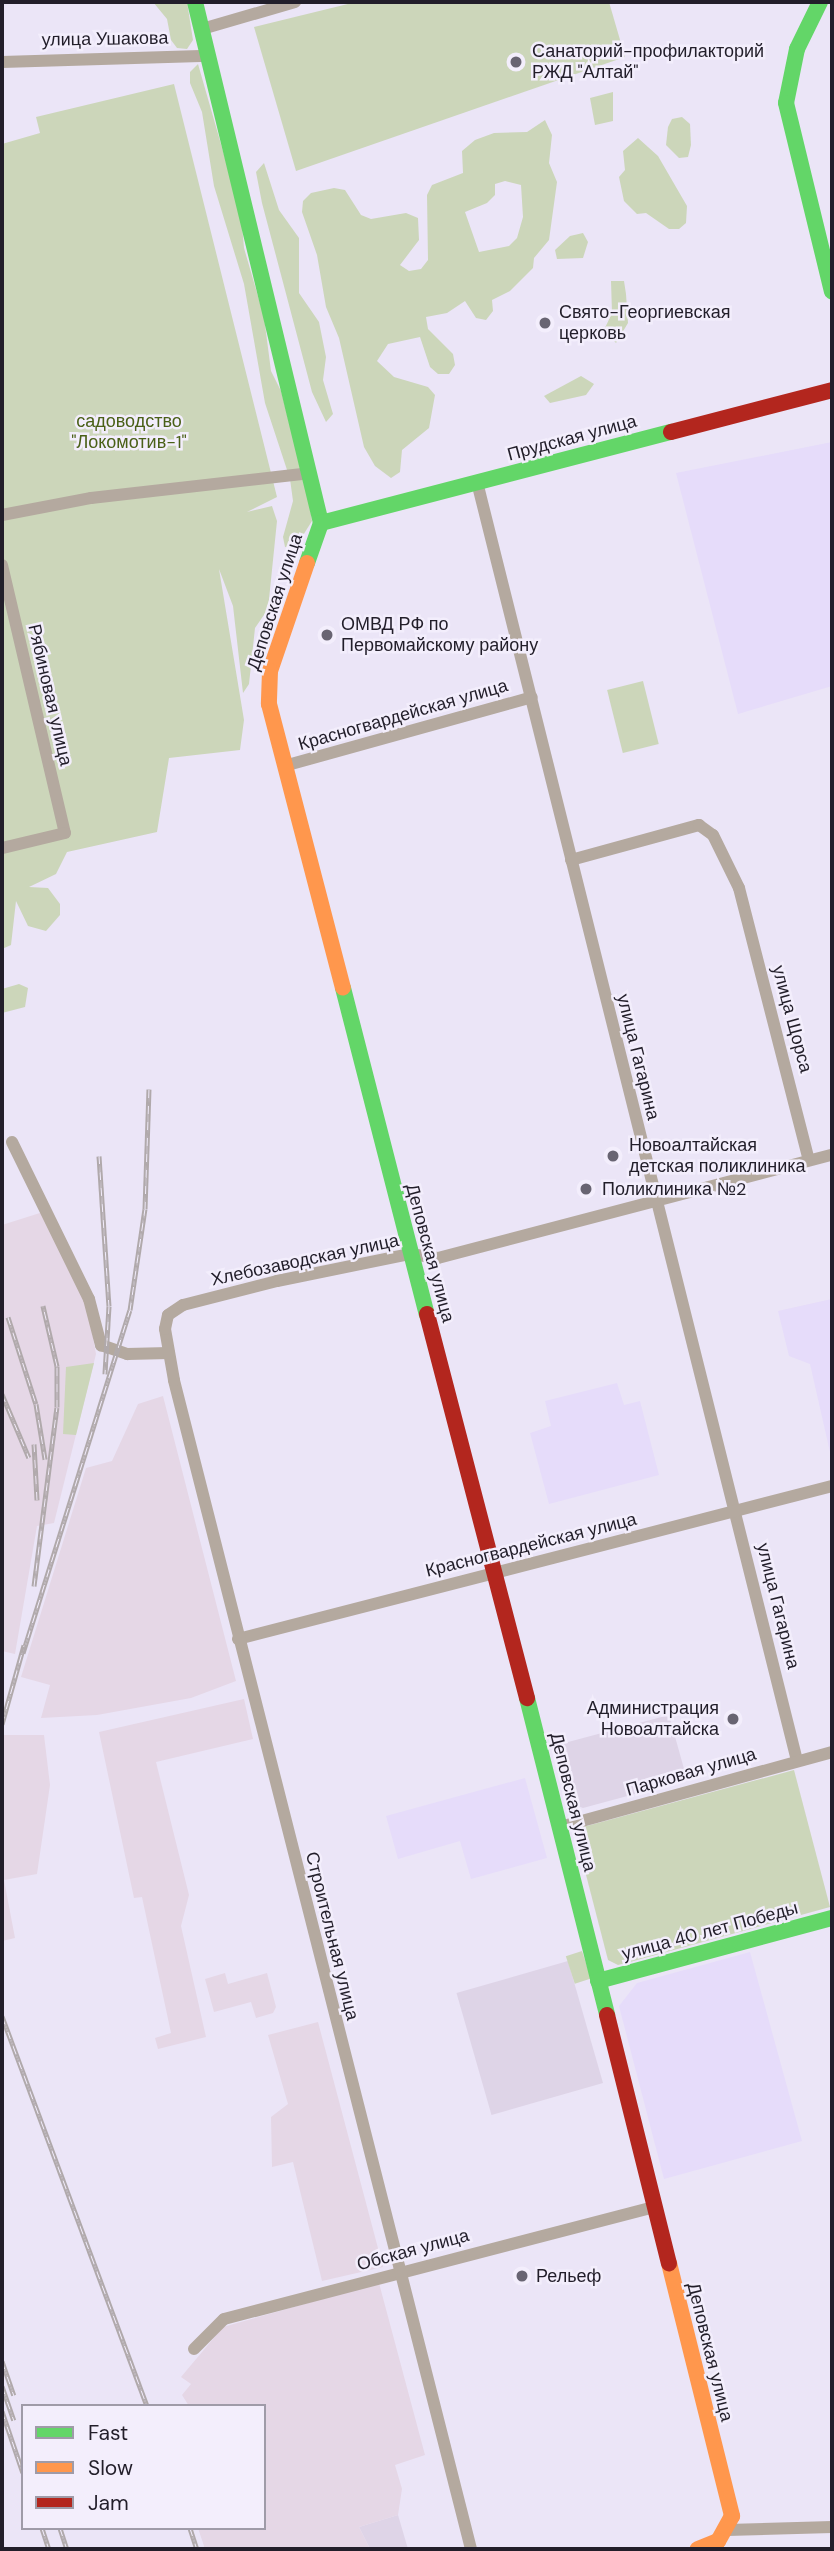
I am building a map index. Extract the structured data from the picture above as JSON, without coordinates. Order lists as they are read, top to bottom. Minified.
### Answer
{"streets":{"street":["улица Ушакова","Прудская улица","Деповская улица","Рябиновая улица","Красногвардейская улица","улица Щорса","улица Гагарина","Хлебозаводская улица","Парковая улица","улица 40 лет Победы","Строительная улица","Обская улица"]},"crossings":[["улица Ушакова","Деповская улица"],["Прудская улица","Деповская улица"],["Прудская улица","улица Гагарина"],["Деповская улица","Красногвардейская улица"],["Деповская улица","Хлебозаводская улица"],["Деповская улица","Парковая улица"],["Деповская улица","улица 40 лет Победы"],["Деповская улица","Обская улица"],["Красногвардейская улица","улица Гагарина"],["Красногвардейская улица","Строительная улица"],["улица Щорса","улица Гагарина"],["улица Щорса","Хлебозаводская улица"],["улица Гагарина","Хлебозаводская улица"],["улица Гагарина","Парковая улица"],["Хлебозаводская улица","Строительная улица"],["Строительная улица","Обская улица"]],"parks":["садоводство \"Локомотив-1\""],"places":["Санаторий-профилакторий РЖД \"Алтай\"","Свято-Георгиевская церковь","ОМВД РФ по Первомайскому району","Новоалтайская детская поликлиника","Поликлиника №2","Администрация Новоалтайска","Рельеф"],"legend":["Fast","Slow","Jam"]}
